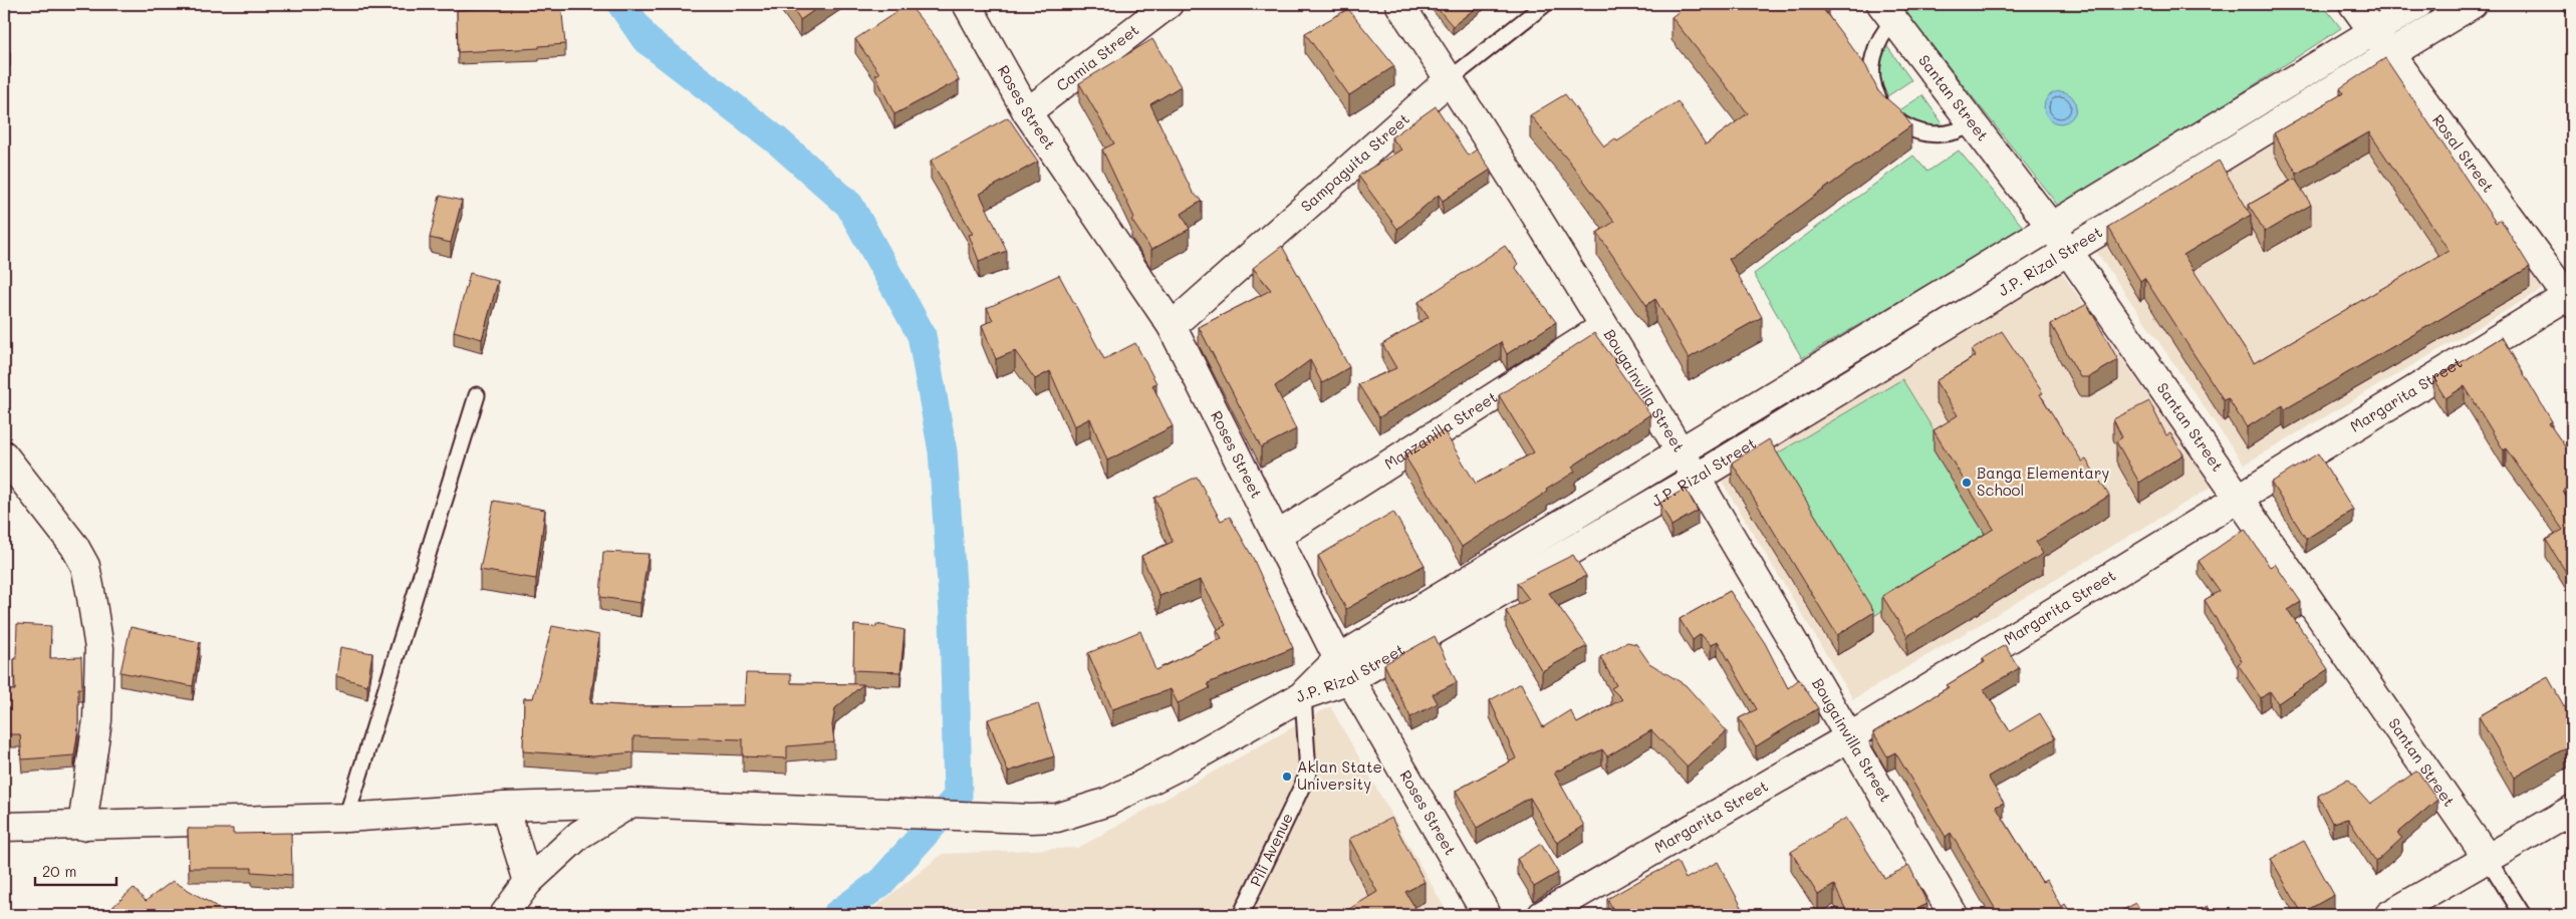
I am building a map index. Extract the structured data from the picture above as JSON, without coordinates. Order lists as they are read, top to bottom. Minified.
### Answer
{"streets":{"street":["Camia Street","Santan Street","Roses Street","Rosal Street","Sampaguita Street","J.P. Rizal Street","Bougainvilla Street","Margarita Street","Manzanilla Street"],"lane":["Pili Avenue"]},"crossings":[["Camia Street","Roses Street"],["Santan Street","J.P. Rizal Street"],["Santan Street","Margarita Street"],["Roses Street","Sampaguita Street"],["Roses Street","J.P. Rizal Street"],["Roses Street","Manzanilla Street"],["Rosal Street","J.P. Rizal Street"],["Rosal Street","Margarita Street"],["Sampaguita Street","Bougainvilla Street"],["J.P. Rizal Street","Bougainvilla Street"],["J.P. Rizal Street","Pili Avenue"],["Bougainvilla Street","Margarita Street"],["Bougainvilla Street","Manzanilla Street"]],"places":["Banga Elementary School","Aklan State University"],"scale_bar":"20 m"}
